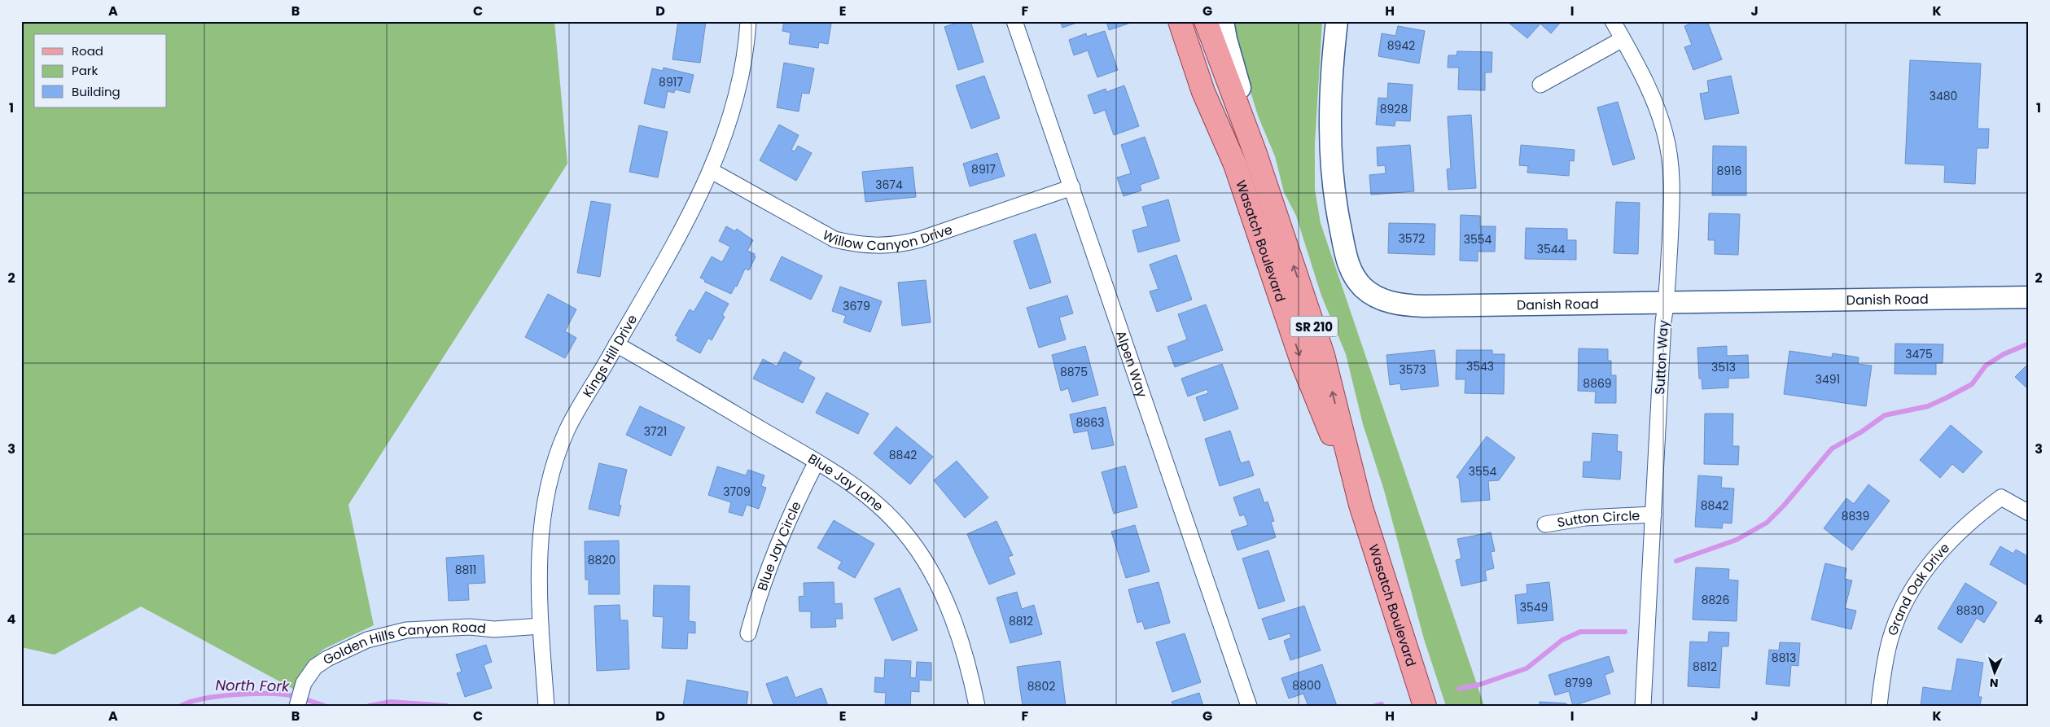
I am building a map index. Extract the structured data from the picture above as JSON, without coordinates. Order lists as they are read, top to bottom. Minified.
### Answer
{"streets":{"main road":["Wasatch Boulevard","SR 210"],"street":["Willow Canyon Drive","Danish Road","Kings Hill Drive","Sutton Way","Alpen Way","Blue Jay Lane","Sutton Circle","Blue Jay Circle","Grand Oak Drive","Golden Hills Canyon Road"]},"crossings":[["Willow Canyon Drive","Kings Hill Drive"],["Willow Canyon Drive","Alpen Way"],["Danish Road","Sutton Way"],["Kings Hill Drive","Blue Jay Lane"],["Kings Hill Drive","Golden Hills Canyon Road"],["Sutton Way","Sutton Circle"],["Blue Jay Lane","Blue Jay Circle"]],"water":["North Fork"],"house_numbers":["8942","8917","3480","8928","8917","8916","3674","3572","3554","3544","3679","3475","3543","3513","3573","8875","3491","8869","8863","3721","8842","3554","3709","8842","8839","8820","8811","8826","3549","8830","8812","8813","8812","8799","8800","8802"],"legend":["Road","Park","Building"],"north":"bottom","grid":{"columns":["A","B","C","D","E","F","G","H","I","J","K"],"rows":["1","2","3","4"]}}
